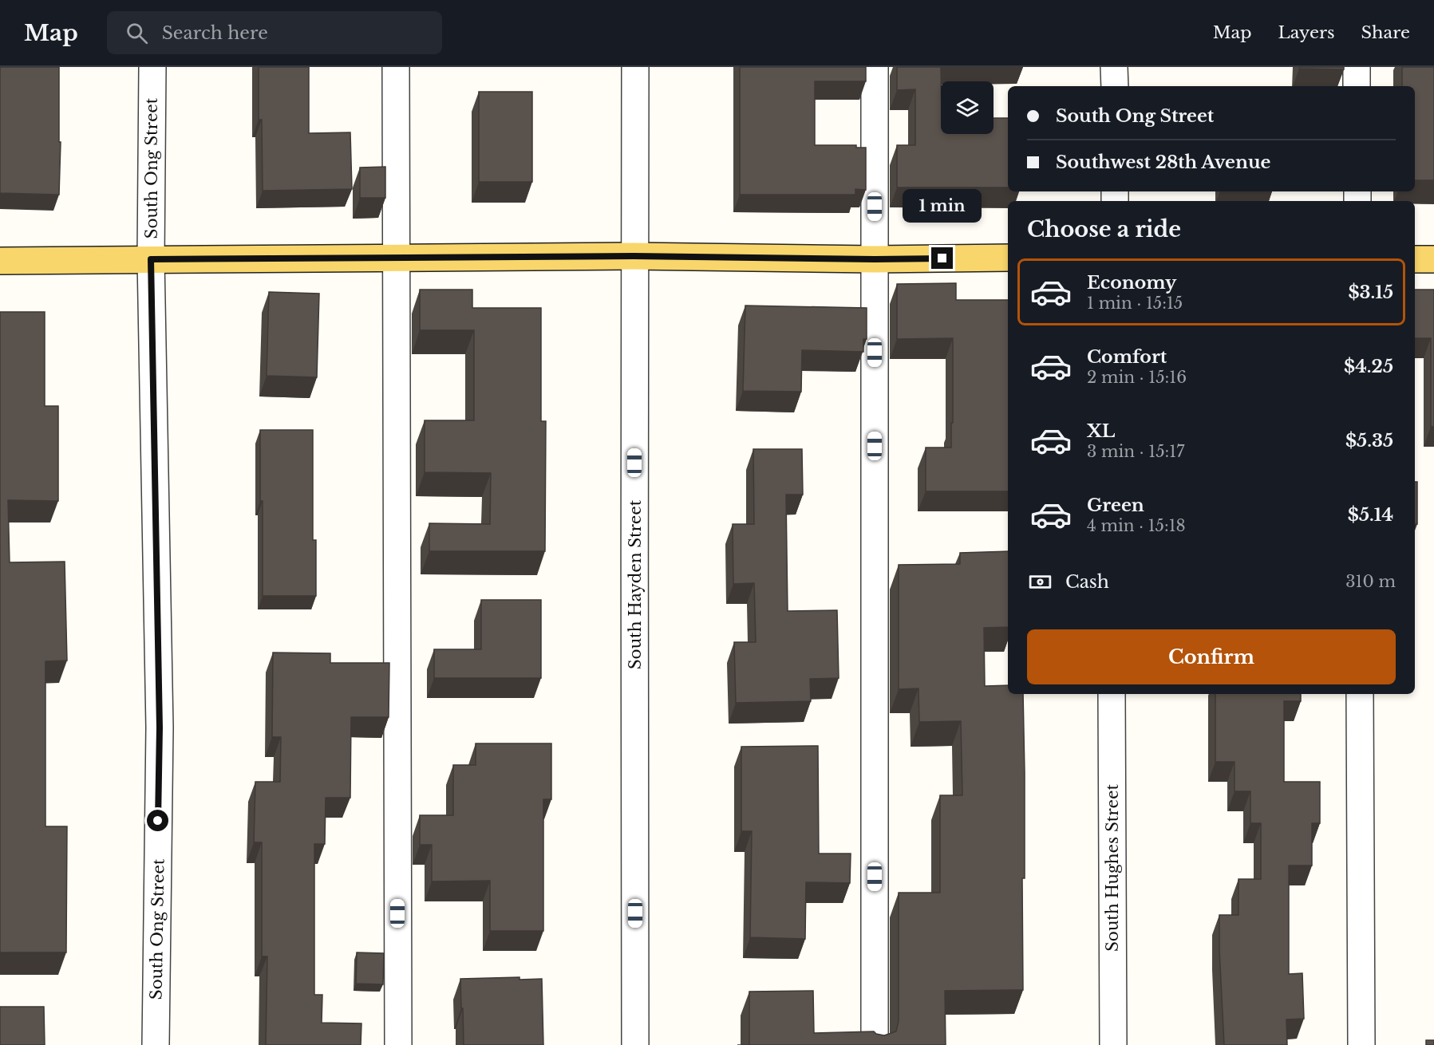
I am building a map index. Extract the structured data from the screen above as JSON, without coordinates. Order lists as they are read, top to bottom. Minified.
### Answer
{"streets":{"street":["South Ong Street","South Hayden Street","South Hughes Street"]},"page":{"header":"Map","search":"Search here","nav":["Map","Layers","Share"],"banner":["South Ong Street","Southwest 28th Avenue"],"bubble":"1 min","heading":"Choose a ride","list":[{"name":"Economy","note":"1 min · 15:15","value":"$3.15"},{"name":"Comfort","note":"2 min · 15:16","value":"$4.25"},{"name":"XL","note":"3 min · 15:17","value":"$5.35"},{"name":"Green","note":"4 min · 15:18","value":"$5.14"}],"pay":["Cash","310 m"],"buttons":"Confirm"}}
